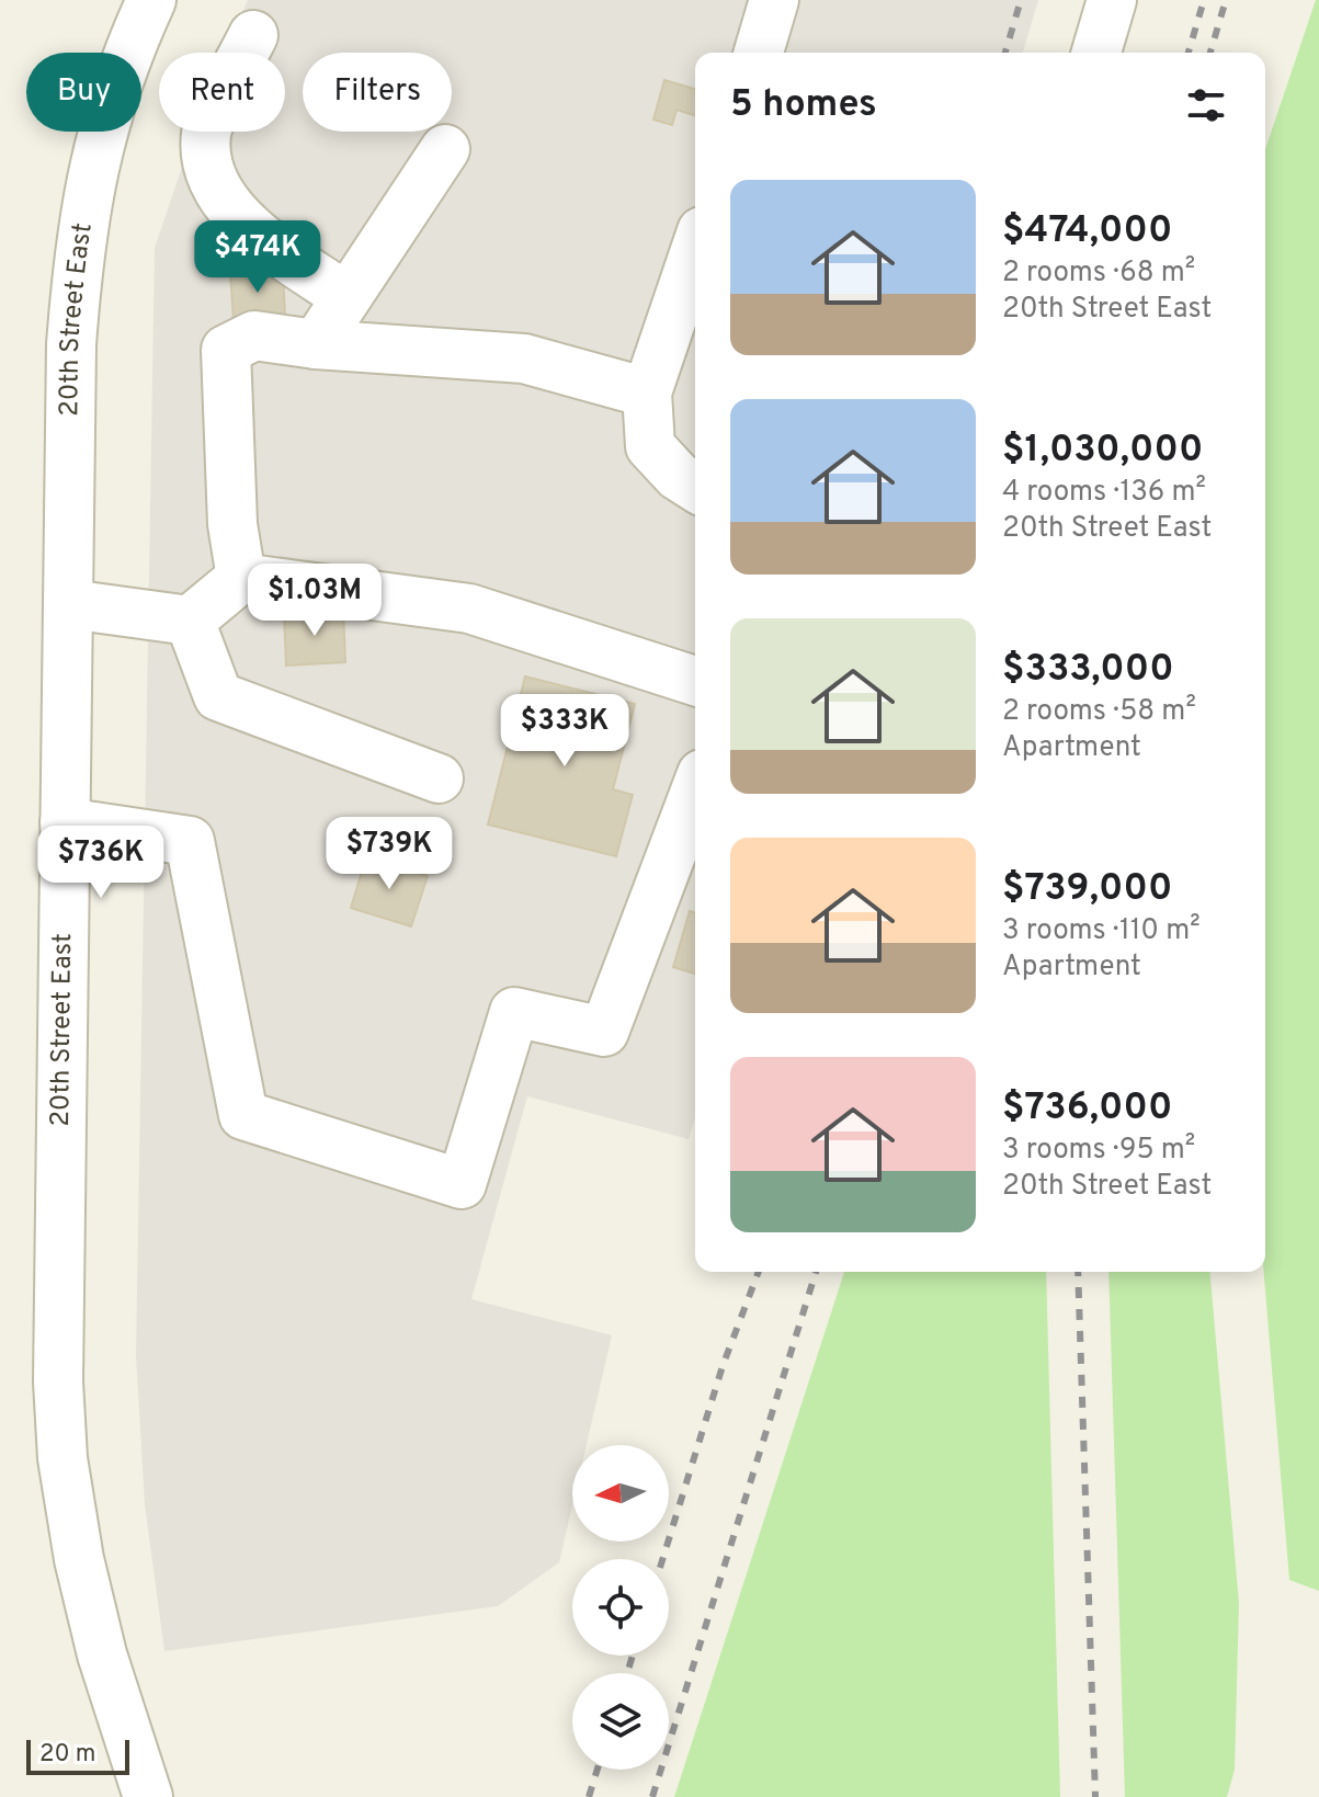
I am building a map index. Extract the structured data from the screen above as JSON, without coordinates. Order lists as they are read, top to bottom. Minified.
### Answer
{"streets":{"street":["20th Street East"]},"scale_bar":"20 m","north":"left","page":{"chip":["Buy","Rent","Filters"],"heading":"5 homes","list":[{"name":"$474,000","note":"2 rooms · 68 m² · 20th Street East"},{"name":"$1,030,000","note":"4 rooms · 136 m² · 20th Street East"},{"name":"$333,000","note":"2 rooms · 58 m² · Apartment"},{"name":"$739,000","note":"3 rooms · 110 m² · Apartment"},{"name":"$736,000","note":"3 rooms · 95 m² · 20th Street East"}],"price":["$474K","$1.03M","$333K","$739K","$736K"],"scale":"20 m"}}
